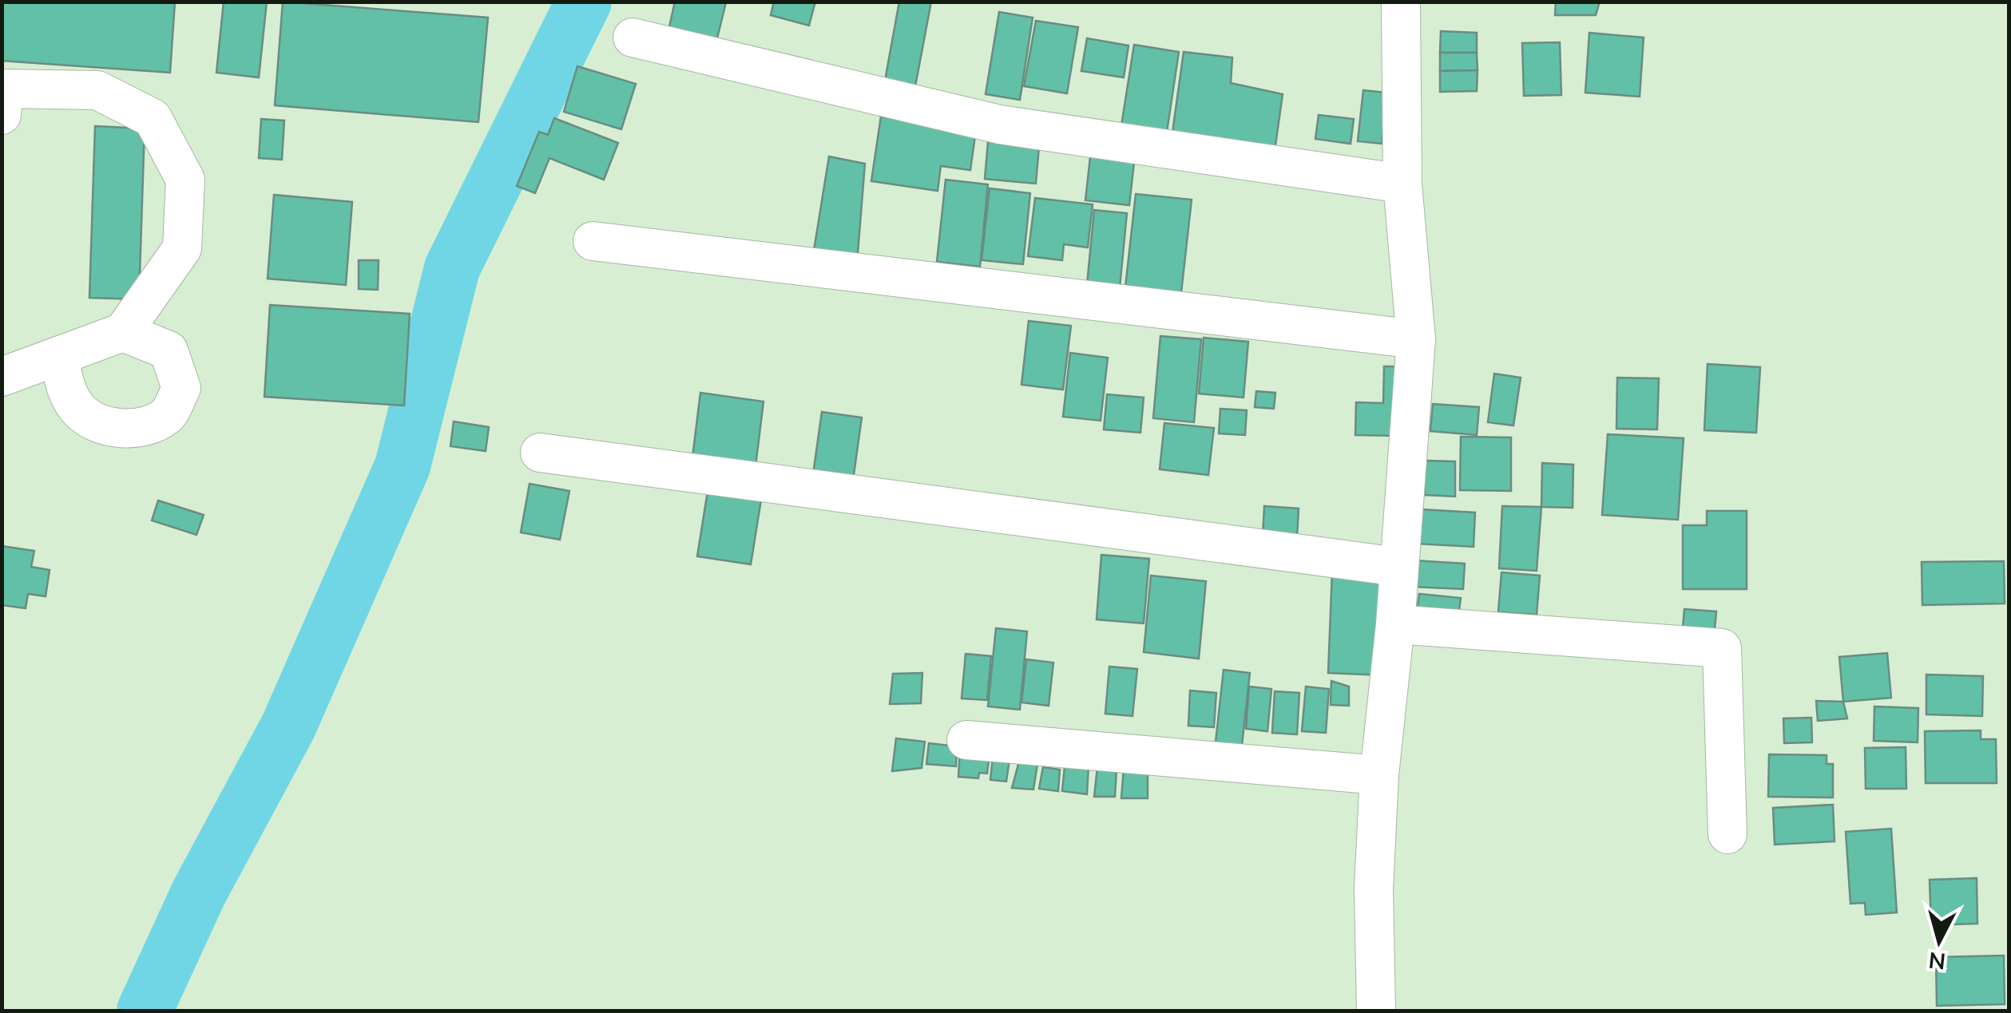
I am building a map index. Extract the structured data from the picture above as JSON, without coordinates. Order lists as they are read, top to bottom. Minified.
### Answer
{"north":"bottom"}
